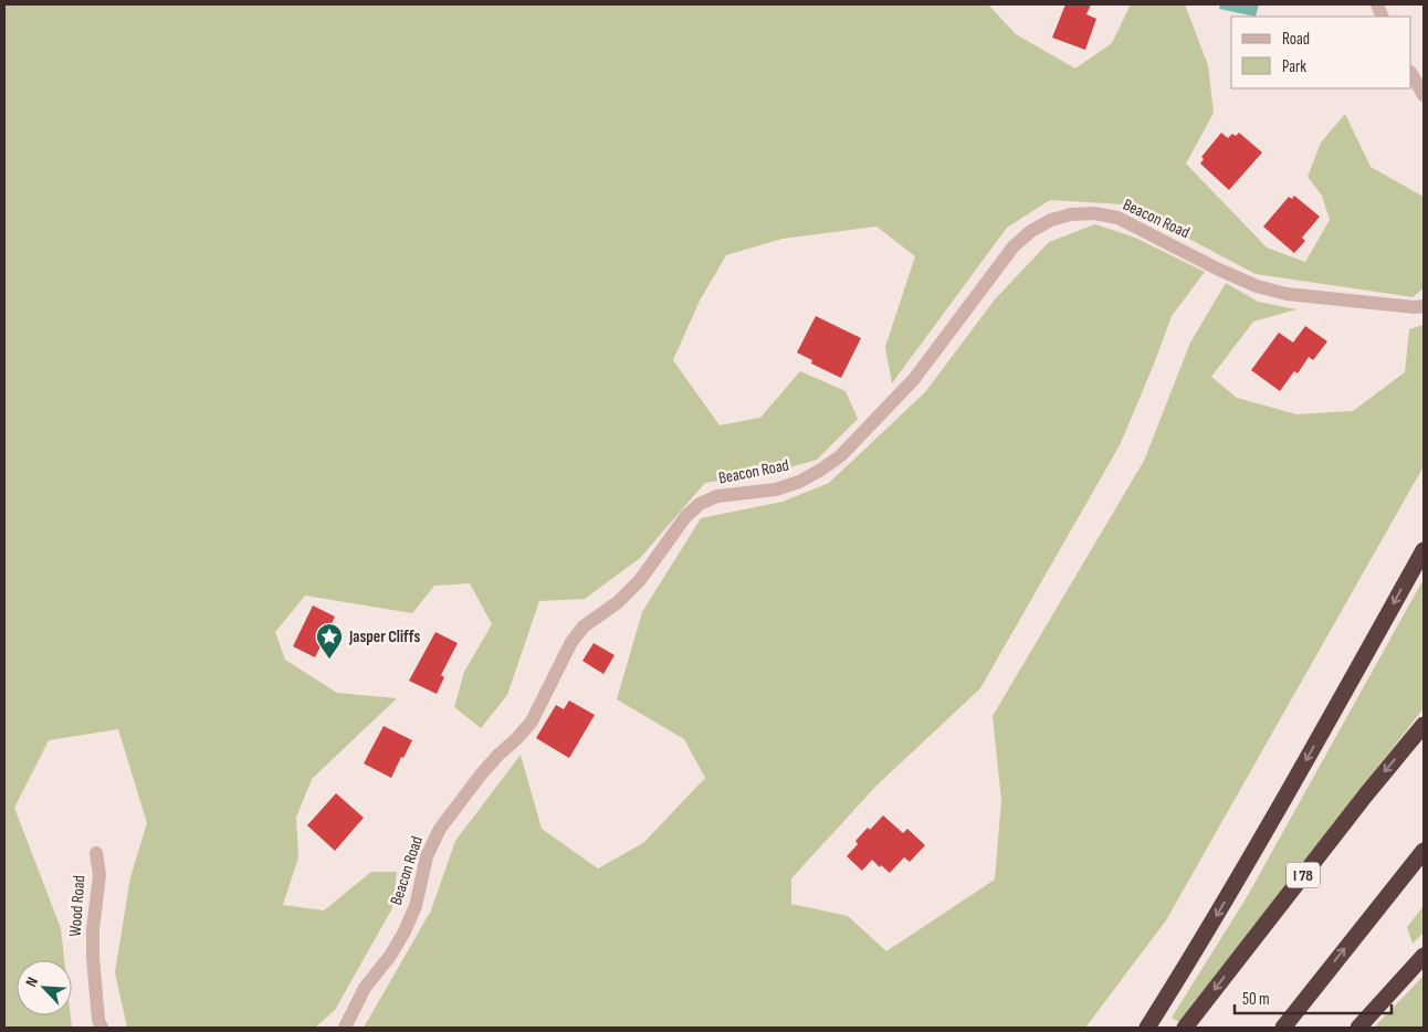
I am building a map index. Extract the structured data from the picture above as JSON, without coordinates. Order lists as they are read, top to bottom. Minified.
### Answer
{"streets":{"highway":["I 78"],"street":["Beacon Road","Wood Road"]},"places":{"place":["Jasper Cliffs"]},"legend":["Road","Park"],"scale_bar":"50 m","north":"top left"}
